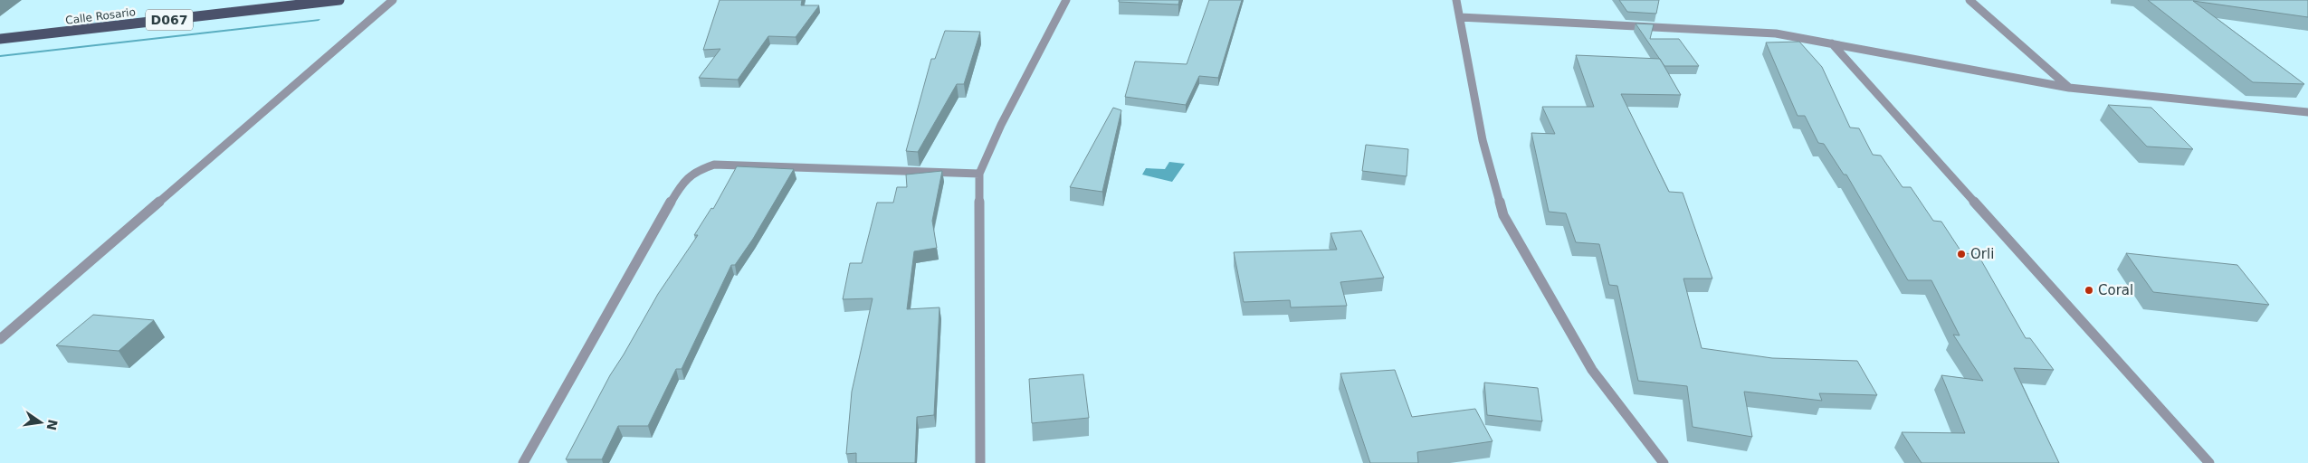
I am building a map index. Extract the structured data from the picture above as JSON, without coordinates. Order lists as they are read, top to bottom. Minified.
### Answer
{"streets":{"main road":["Calle Rosario","D067"]},"places":["Orli","Coral"],"north":"right"}
